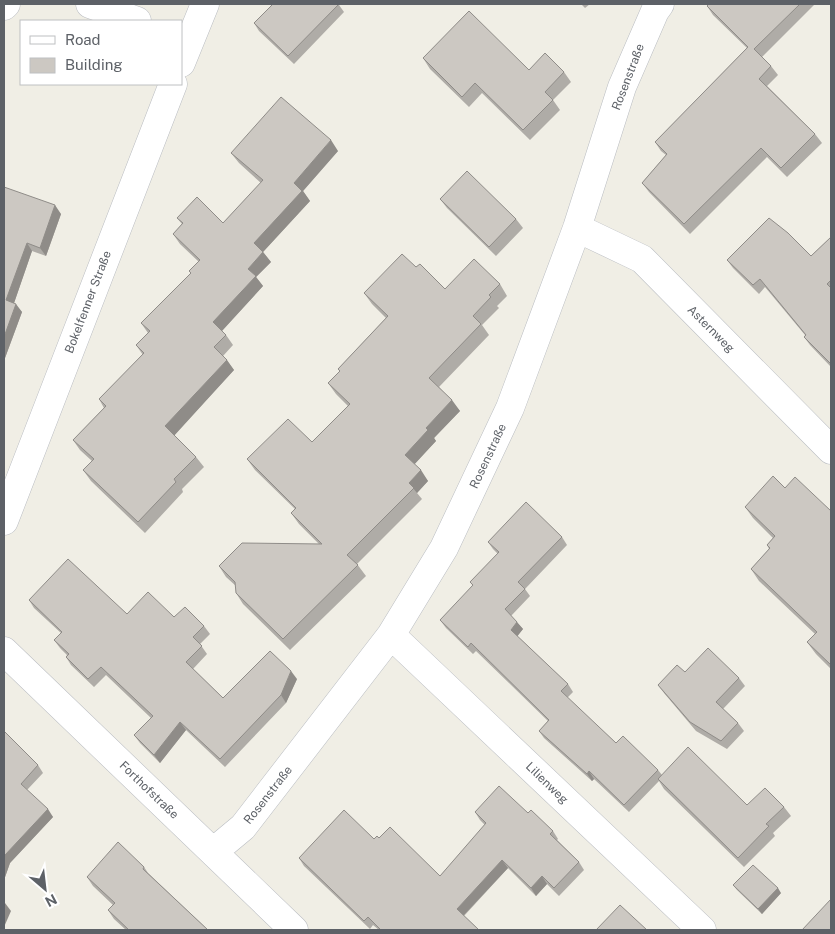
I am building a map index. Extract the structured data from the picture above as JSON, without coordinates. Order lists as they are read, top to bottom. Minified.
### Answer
{"streets":{"street":["Rosenstraße","Bokelfenner Straße","Asternweg","Lilienweg","Forthofstraße"]},"crossings":[["Rosenstraße","Asternweg"],["Rosenstraße","Lilienweg"],["Rosenstraße","Forthofstraße"]],"legend":["Road","Building"],"north":"bottom right"}
